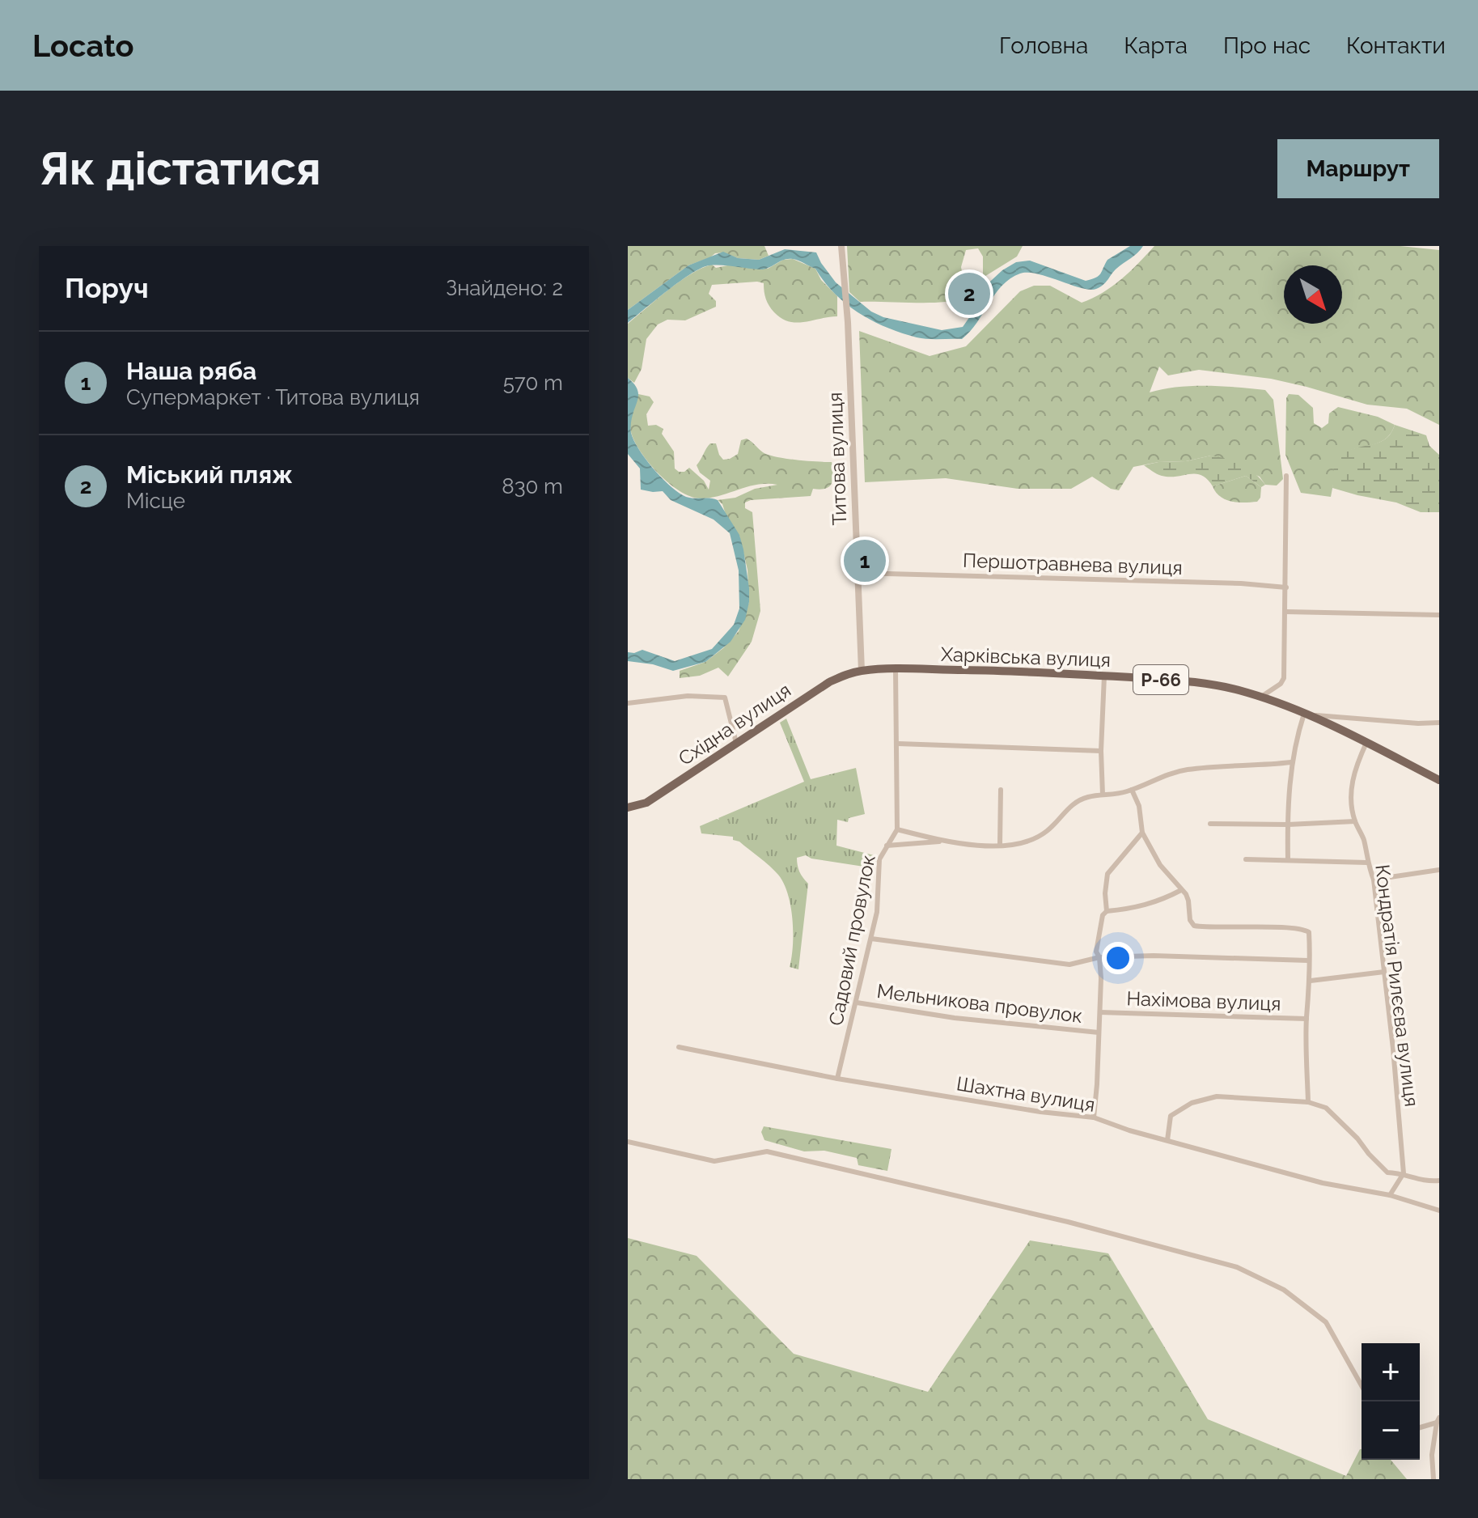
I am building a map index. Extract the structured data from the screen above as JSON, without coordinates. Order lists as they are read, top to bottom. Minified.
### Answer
{"streets":{"main road":["Харківська вулиця","Р-66","Східна вулиця"],"street":["Титова вулиця","Першотравнева вулиця","Садовий провулок","Кондратія Рилєєва вулиця","Нахімова вулиця","Мельникова провулок","Шахтна вулиця"]},"crossings":[["Титова вулиця","Першотравнева вулиця"],["Титова вулиця","Харківська вулиця"],["Титова вулиця","Східна вулиця"],["Харківська вулиця","Східна вулиця"],["Харківська вулиця","Кондратія Рилєєва вулиця"],["Садовий провулок","Мельникова провулок"],["Садовий провулок","Шахтна вулиця"]],"north":"bottom right","page":{"header":"Locato","nav":["Головна","Карта","Про нас","Контакти"],"buttons":"Маршрут","title":"Як дістатися","heading":["Поруч","Знайдено: 2"],"pins":["2","1"],"list":[{"mark":"1","name":"Наша ряба","note":"Супермаркет · Титова вулиця","value":"570 m"},{"mark":"2","name":"Міський пляж","note":"Місце","value":"830 m"}],"map_buttons":["+","−"]}}
